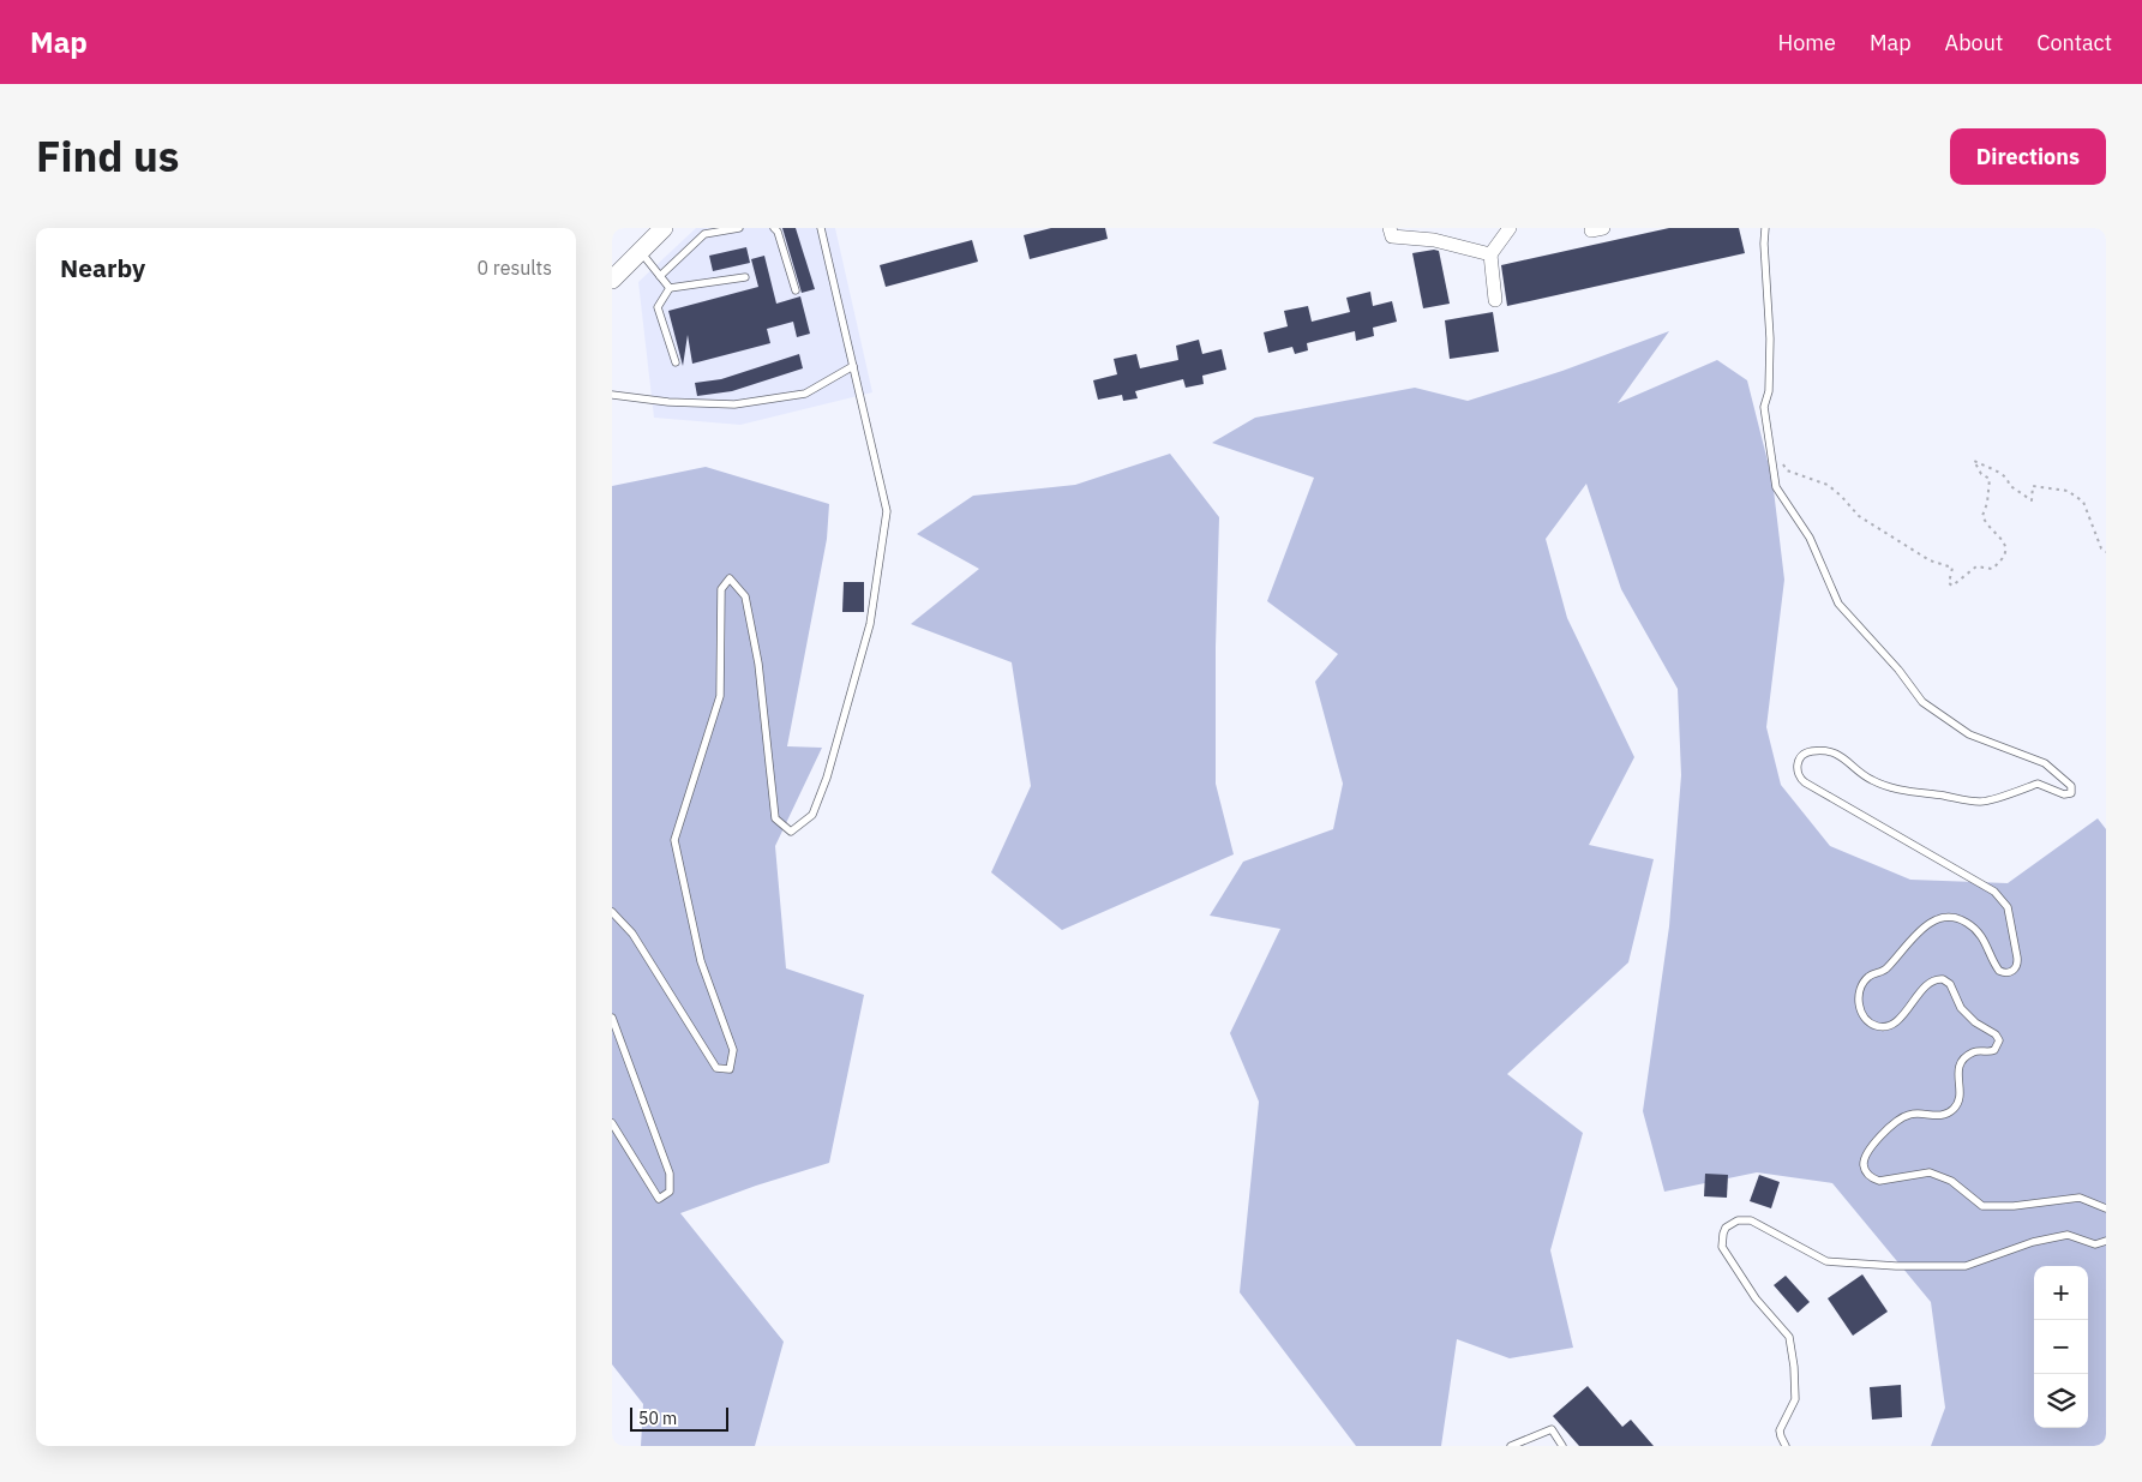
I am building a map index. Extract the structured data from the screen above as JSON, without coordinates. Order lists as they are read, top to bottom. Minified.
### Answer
{"scale_bar":"50 m","page":{"header":"Map","nav":["Home","Map","About","Contact"],"title":"Find us","buttons":"Directions","heading":["Nearby","0 results"],"map_buttons":["+","−"],"scale":"50 m"}}
